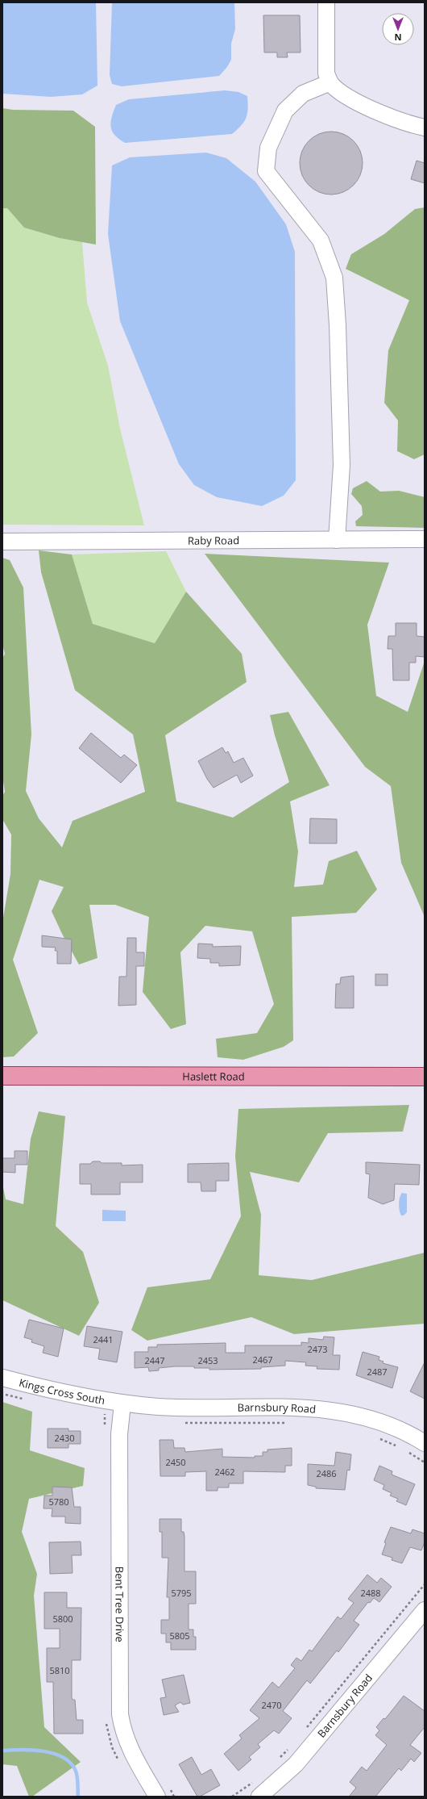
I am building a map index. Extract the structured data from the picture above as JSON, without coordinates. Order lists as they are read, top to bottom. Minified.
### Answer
{"streets":{"main road":["Haslett Road"],"street":["Raby Road","Kings Cross South","Barnsbury Road","Bent Tree Drive"]},"crossings":[["Kings Cross South","Barnsbury Road"],["Kings Cross South","Bent Tree Drive"],["Barnsbury Road","Bent Tree Drive"]],"house_numbers":["2441","2473","2467","2447","2453","2487","2430","2450","2462","2486","5780","5795","2488","5800","5805","5810","2470"],"north":"bottom"}
